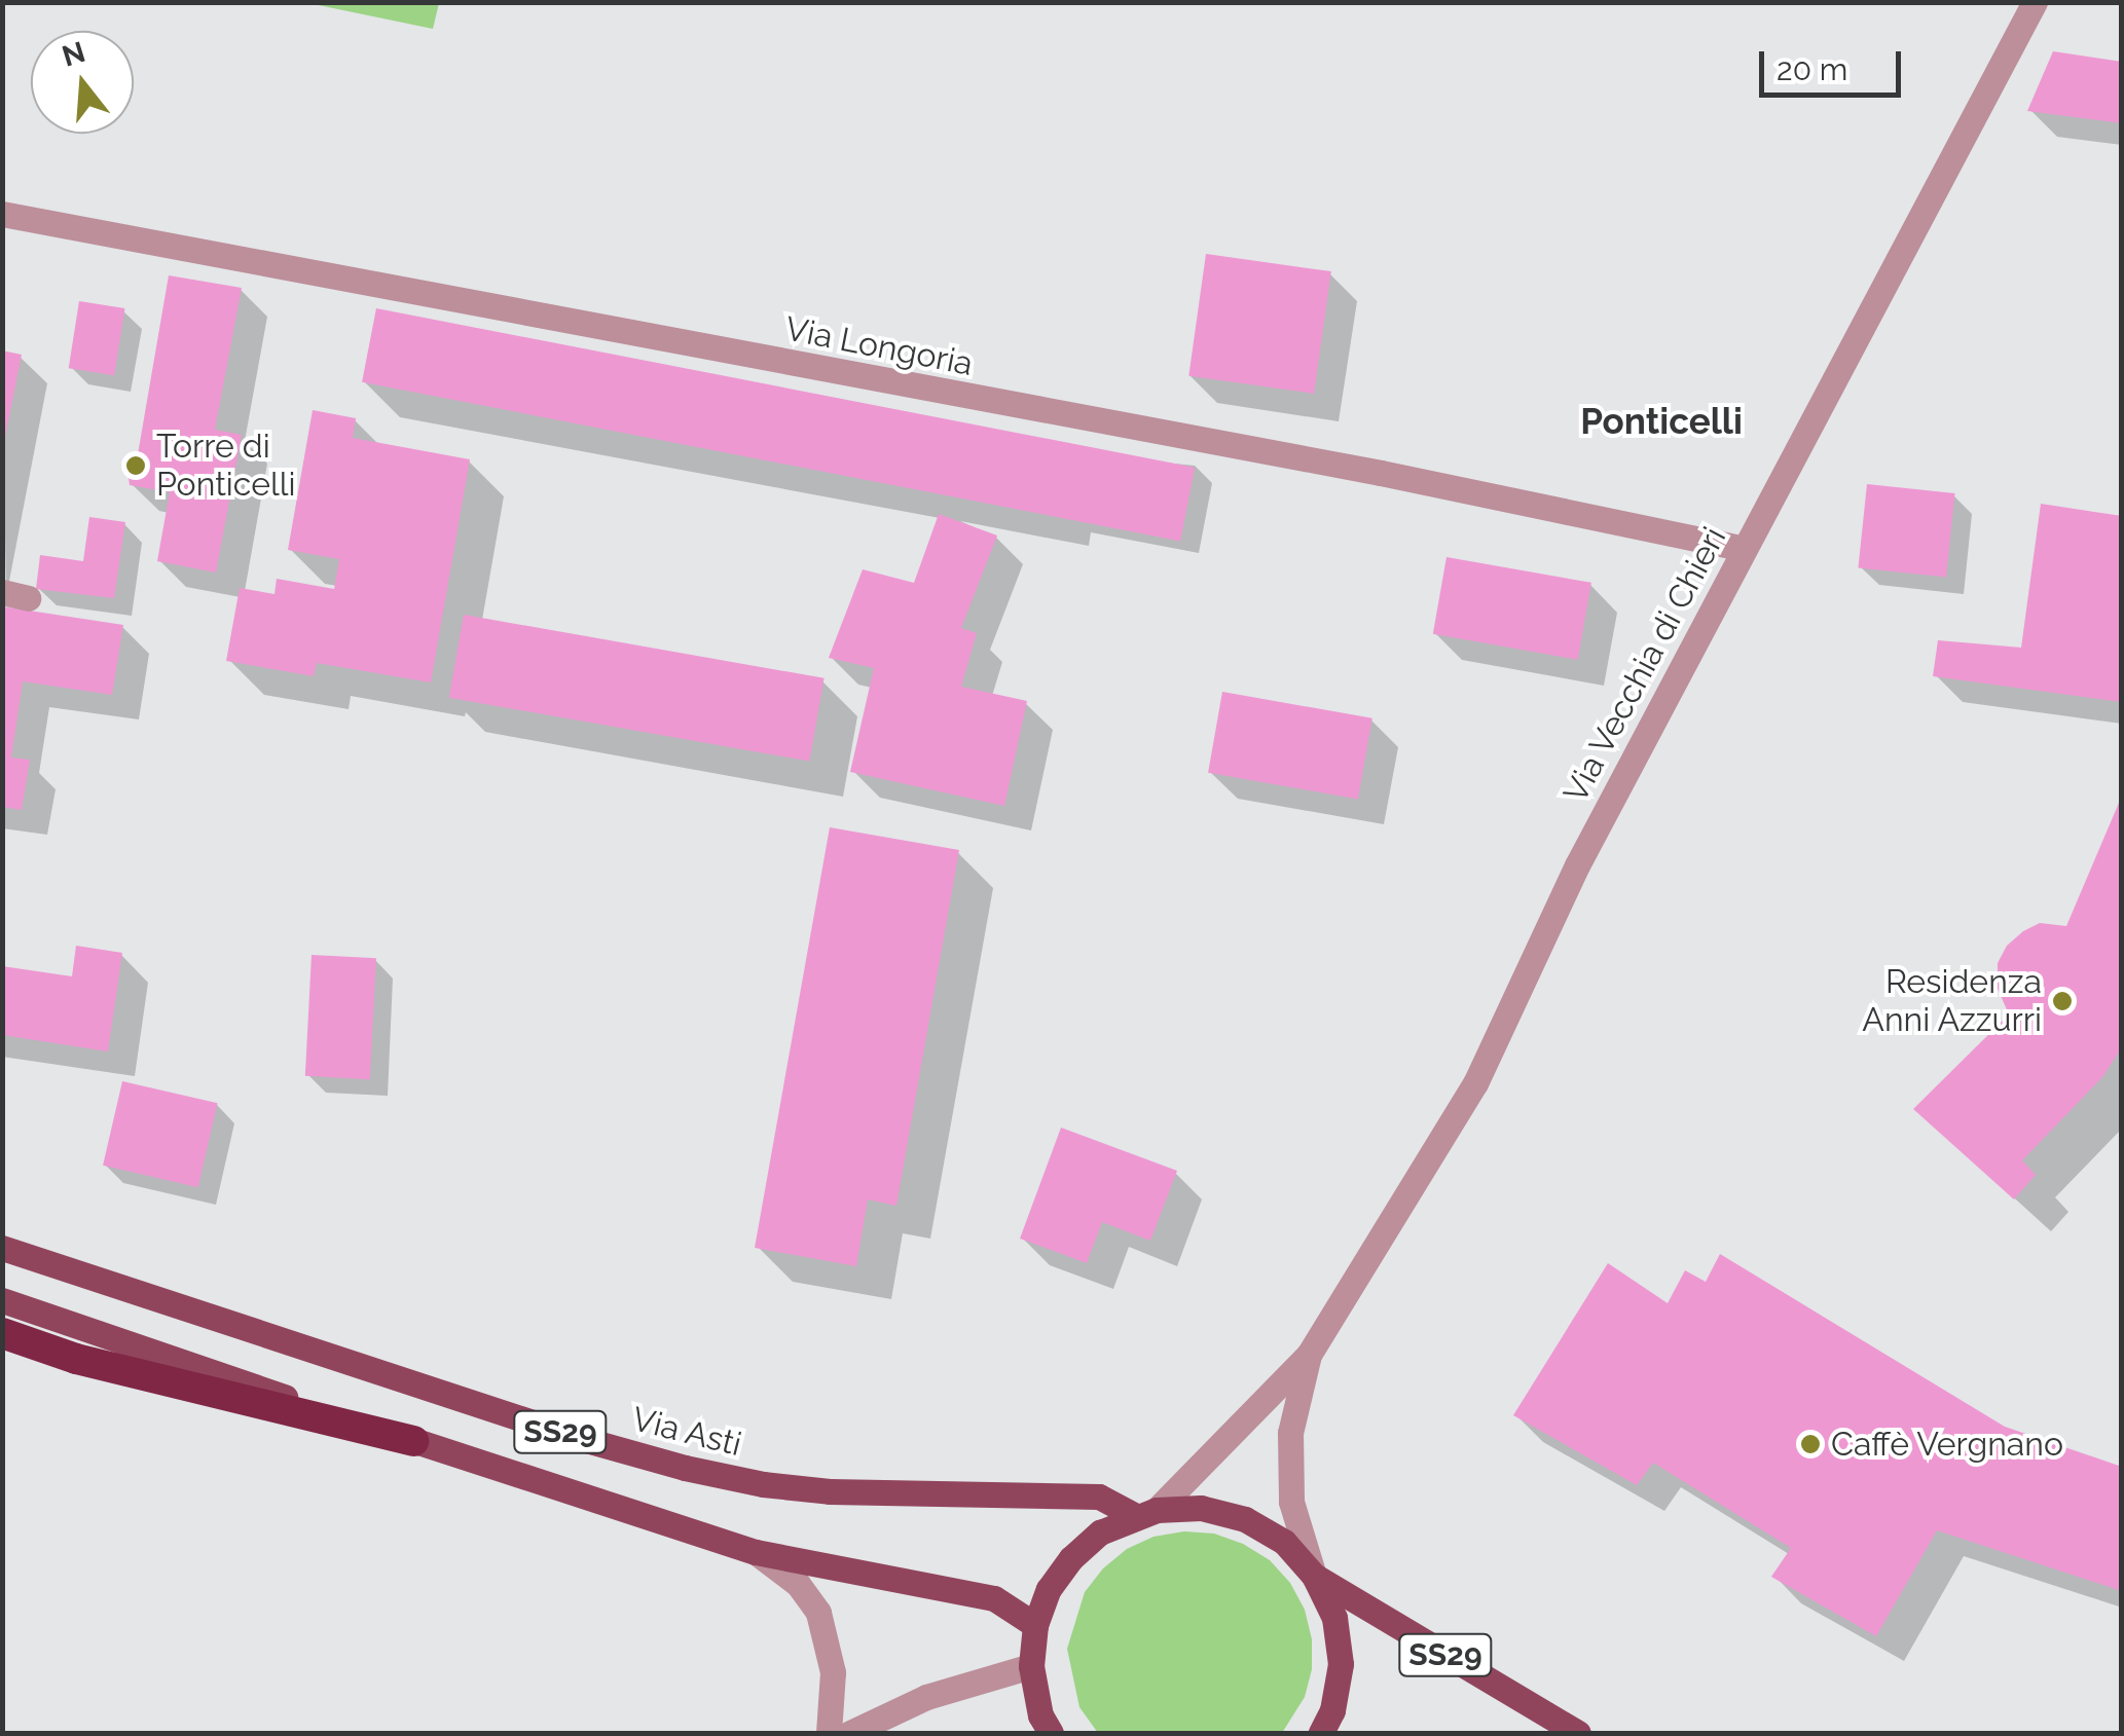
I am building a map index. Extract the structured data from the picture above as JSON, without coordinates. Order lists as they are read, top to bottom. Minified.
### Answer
{"streets":{"main road":["SS29","Via Asti"],"street":["Via Longoria","Via Vecchia di Chieri"]},"crossings":[["Via Longoria","Via Vecchia di Chieri"],["Via Vecchia di Chieri","SS29"],["Via Vecchia di Chieri","Via Asti"]],"districts":["Ponticelli"],"places":["Torre di Ponticelli","Residenza Anni Azzurri","Caffè Vergnano"],"scale_bar":"20 m","north":"top"}
